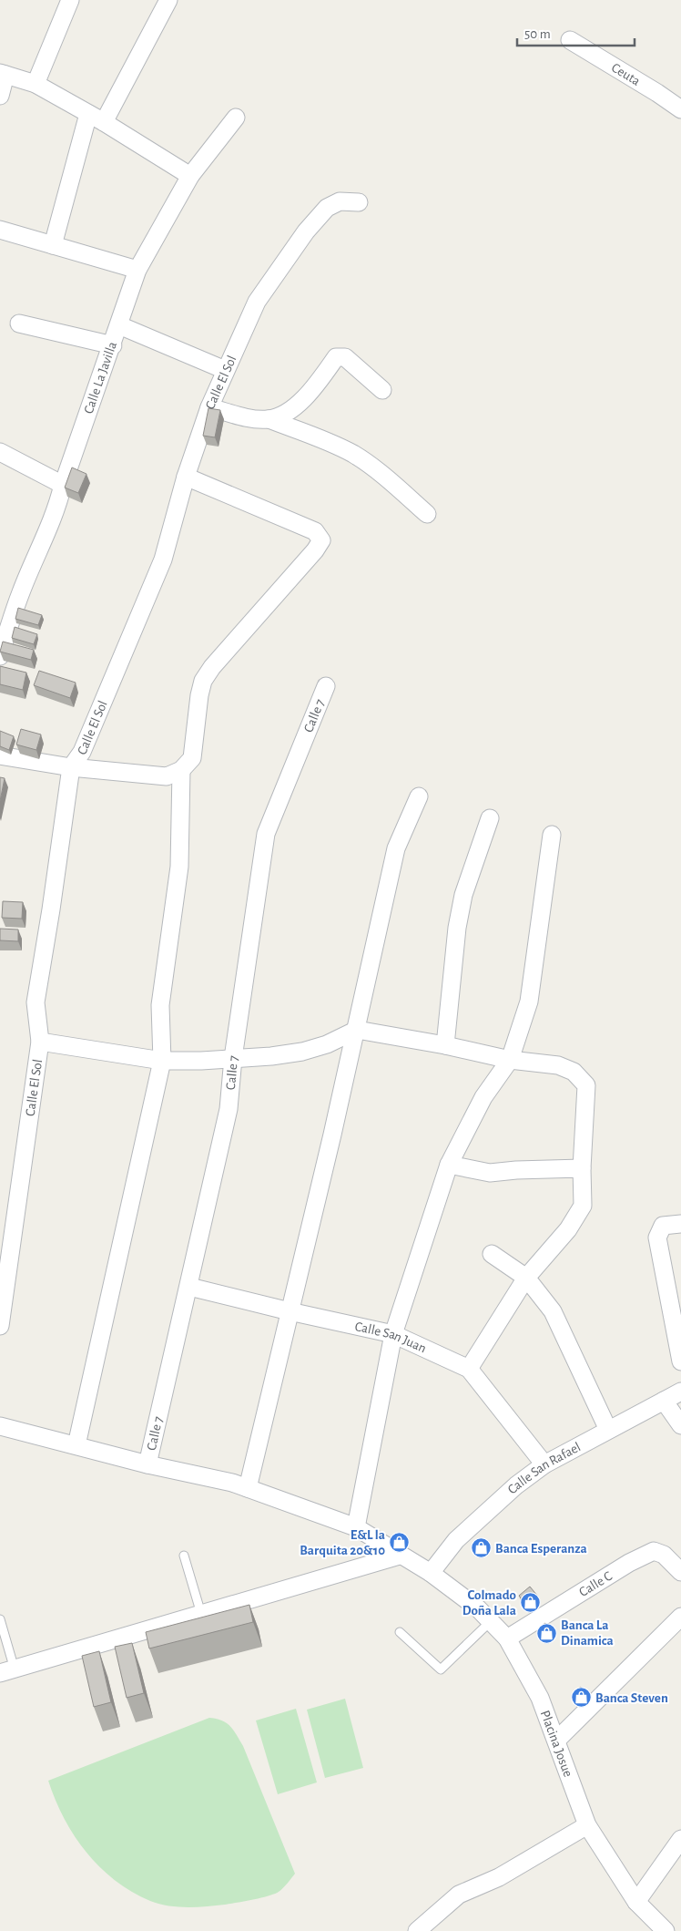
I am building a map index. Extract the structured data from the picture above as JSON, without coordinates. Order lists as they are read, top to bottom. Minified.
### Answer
{"streets":{"street":["Ceuta","Calle La Javilla","Calle El Sol","Calle 7","Calle San Juan","Calle San Rafael","Calle C","Placina Josue"]},"crossings":[["Calle 7","Calle San Juan"],["Calle 7","Placina Josue"],["Calle San Juan","Calle San Rafael"],["Calle San Rafael","Placina Josue"],["Calle C","Placina Josue"]],"places":{"shop":["E&L la Barquita 20&10","Banca Esperanza","Colmado Doña Lala","Banca La Dinamica","Banca Steven"]},"scale_bar":"50 m"}
